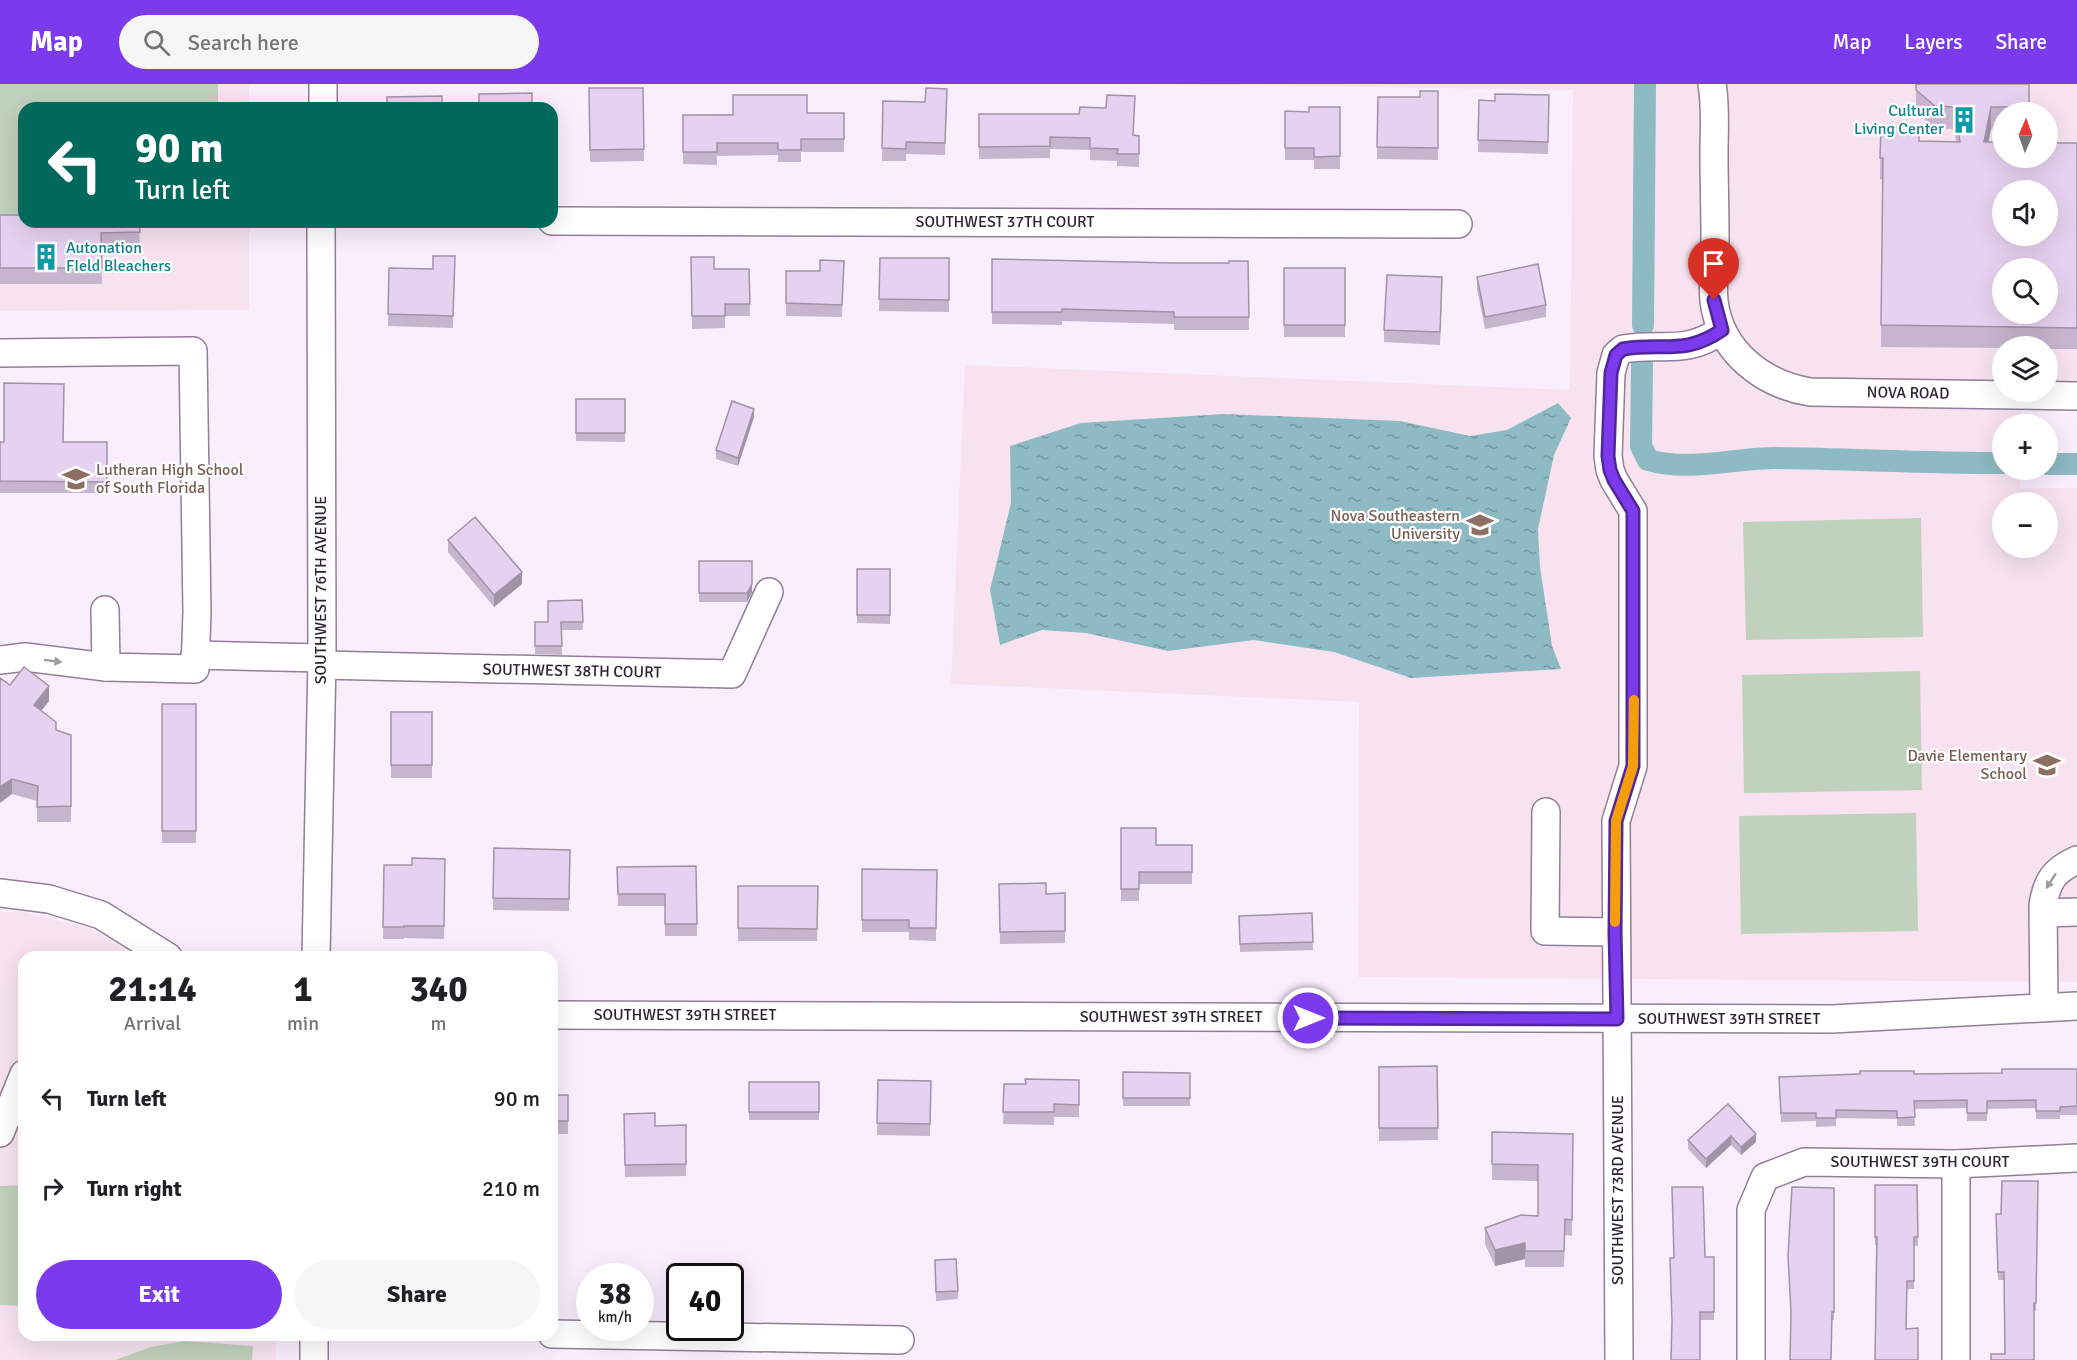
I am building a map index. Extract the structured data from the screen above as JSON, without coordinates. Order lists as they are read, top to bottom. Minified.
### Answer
{"streets":{"street":["SOUTHWEST 37TH COURT","NOVA ROAD","SOUTHWEST 76TH AVENUE","SOUTHWEST 38TH COURT","SOUTHWEST 39TH STREET","SOUTHWEST 39TH COURT","SOUTHWEST 73RD AVENUE"]},"crossings":[["NOVA ROAD","SOUTHWEST 73RD AVENUE"],["SOUTHWEST 76TH AVENUE","SOUTHWEST 38TH COURT"],["SOUTHWEST 39TH STREET","SOUTHWEST 73RD AVENUE"]],"places":{"building":["Cultural Living Center","Autonation FIeld Bleachers"],"school or university":["Lutheran High School of South Florida","Nova Southeastern University","Davie Elementary School"]},"north":"top","page":{"header":"Map","search":"Search here","nav":["Map","Layers","Share"],"map_buttons":["+","−"],"turn":["90 m","Turn left"],"eta":["21:14","Arrival","1","min","340","m"],"list":[{"name":"Turn left","value":"90 m"},{"name":"Turn right","value":"210 m"}],"buttons":["Exit","Share"],"speed":"38 km/h","limit":"40"}}
